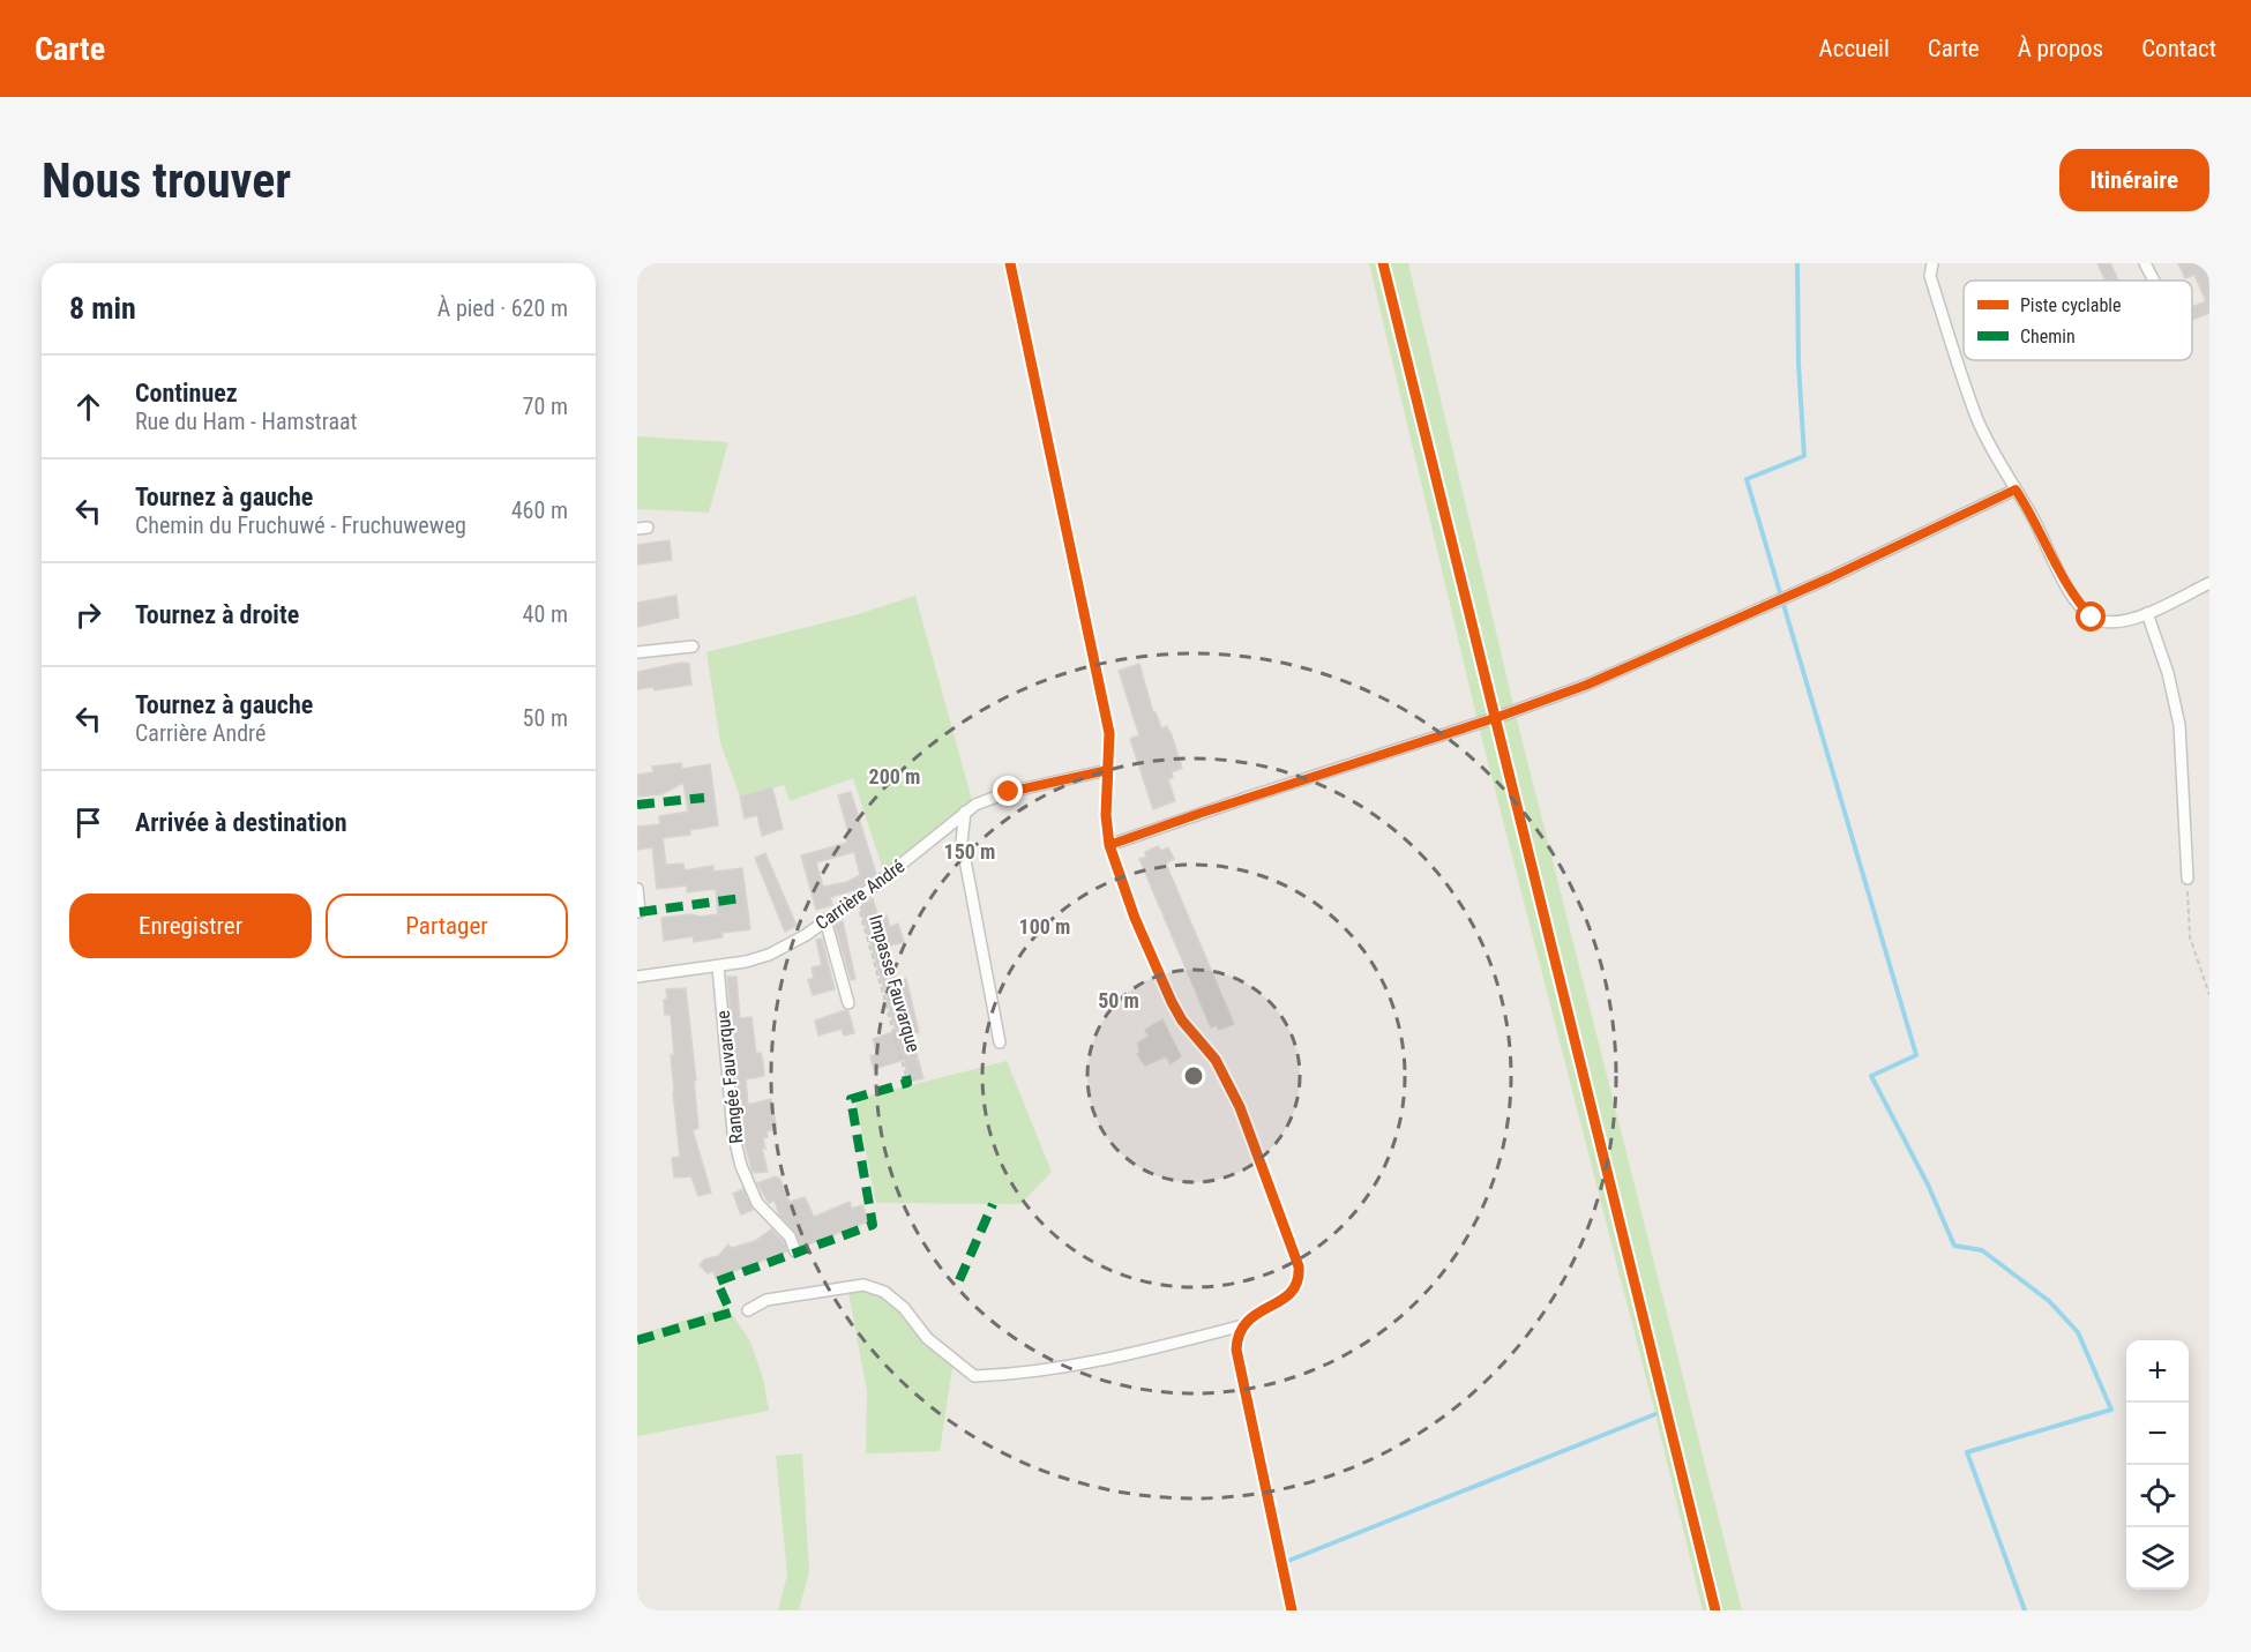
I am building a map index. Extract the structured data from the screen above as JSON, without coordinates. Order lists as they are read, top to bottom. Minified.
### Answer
{"streets":{"street":["Carrière André","Rangée Fauvarque"],"path":["Impasse Fauvarque"]},"crossings":[["Carrière André","Impasse Fauvarque"],["Carrière André","Rangée Fauvarque"]],"legend":["Piste cyclable","Chemin"],"page":{"header":"Carte","nav":["Accueil","Carte","À propos","Contact"],"buttons":["Itinéraire",["Enregistrer","Partager"]],"title":"Nous trouver","heading":["8 min","À pied · 620 m"],"list":[["Continuez","Rue du Ham - Hamstraat","70 m"],["Tournez à gauche","Chemin du Fruchuwé - Fruchuweweg","460 m"],["Tournez à droite","40 m"],["Tournez à gauche","Carrière André","50 m"],"Arrivée à destination"],"map_buttons":["+","−"]},"rings":["200 m","150 m","100 m","50 m"]}
